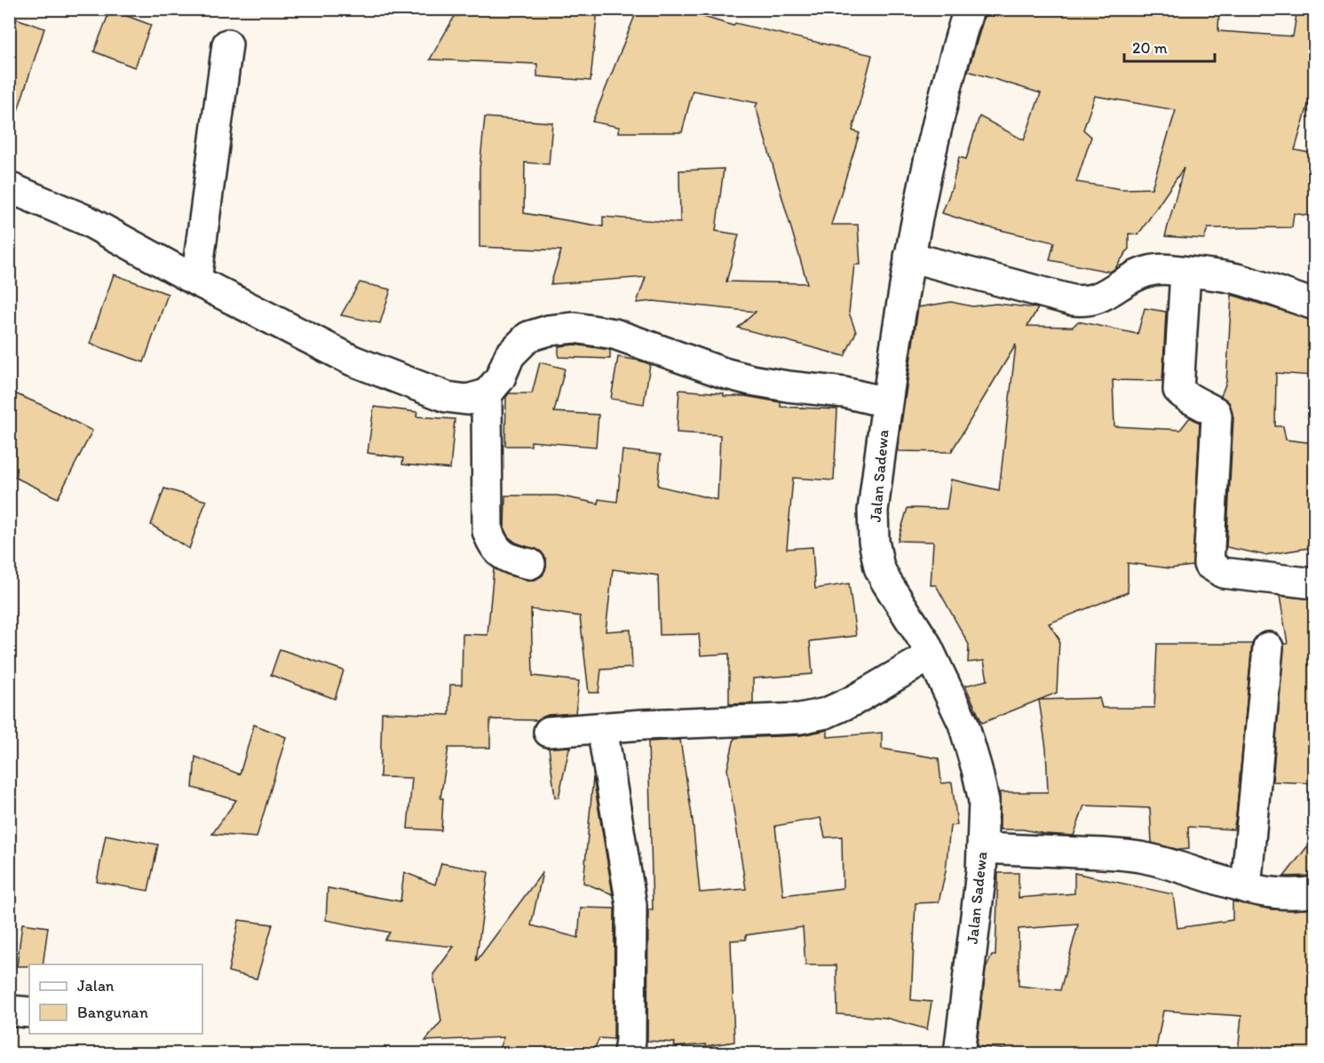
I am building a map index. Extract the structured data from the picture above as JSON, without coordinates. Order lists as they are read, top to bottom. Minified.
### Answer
{"streets":{"street":["Jalan Sadewa"]},"legend":["Jalan","Bangunan"],"scale_bar":"20 m"}
